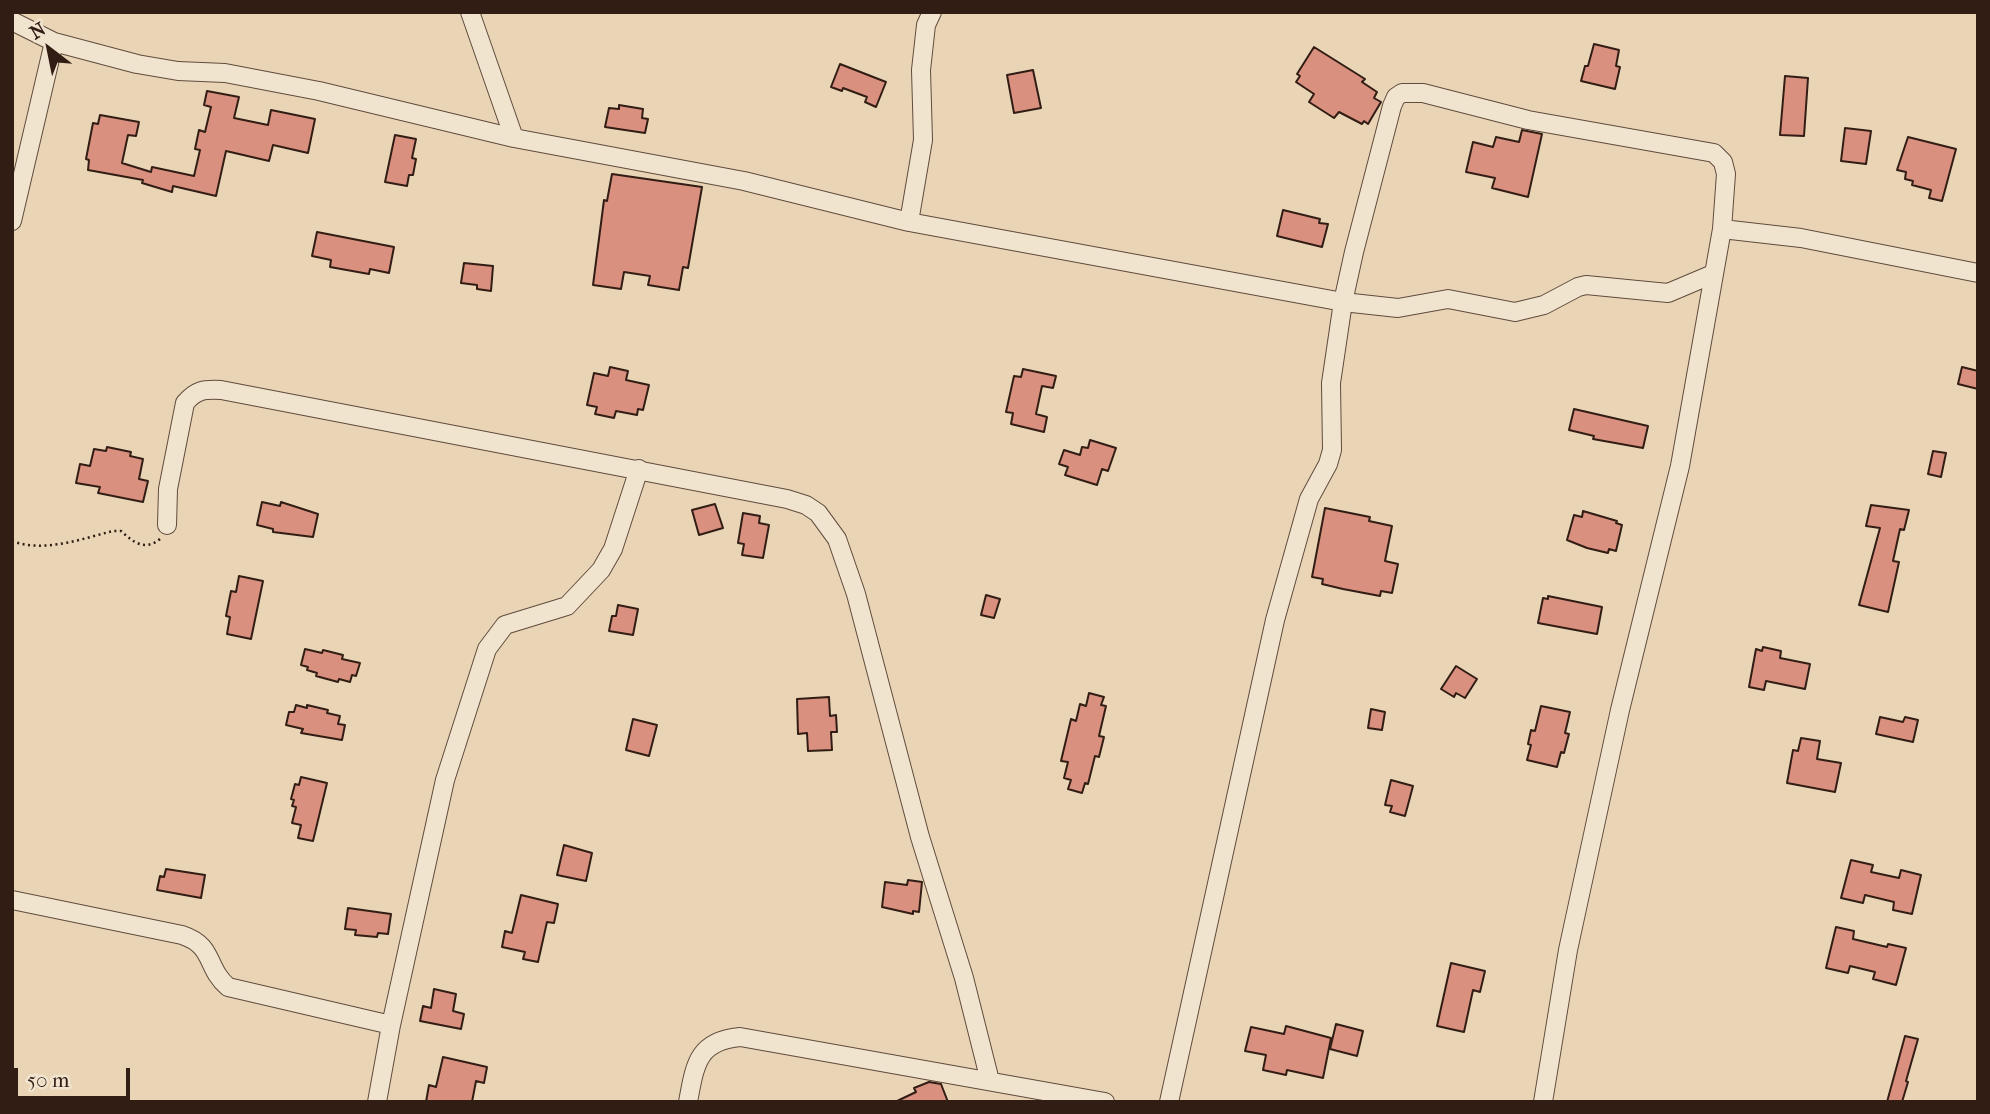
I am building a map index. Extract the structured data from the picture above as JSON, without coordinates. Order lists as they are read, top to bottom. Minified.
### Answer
{"scale_bar":"50 m","north":"top left"}
